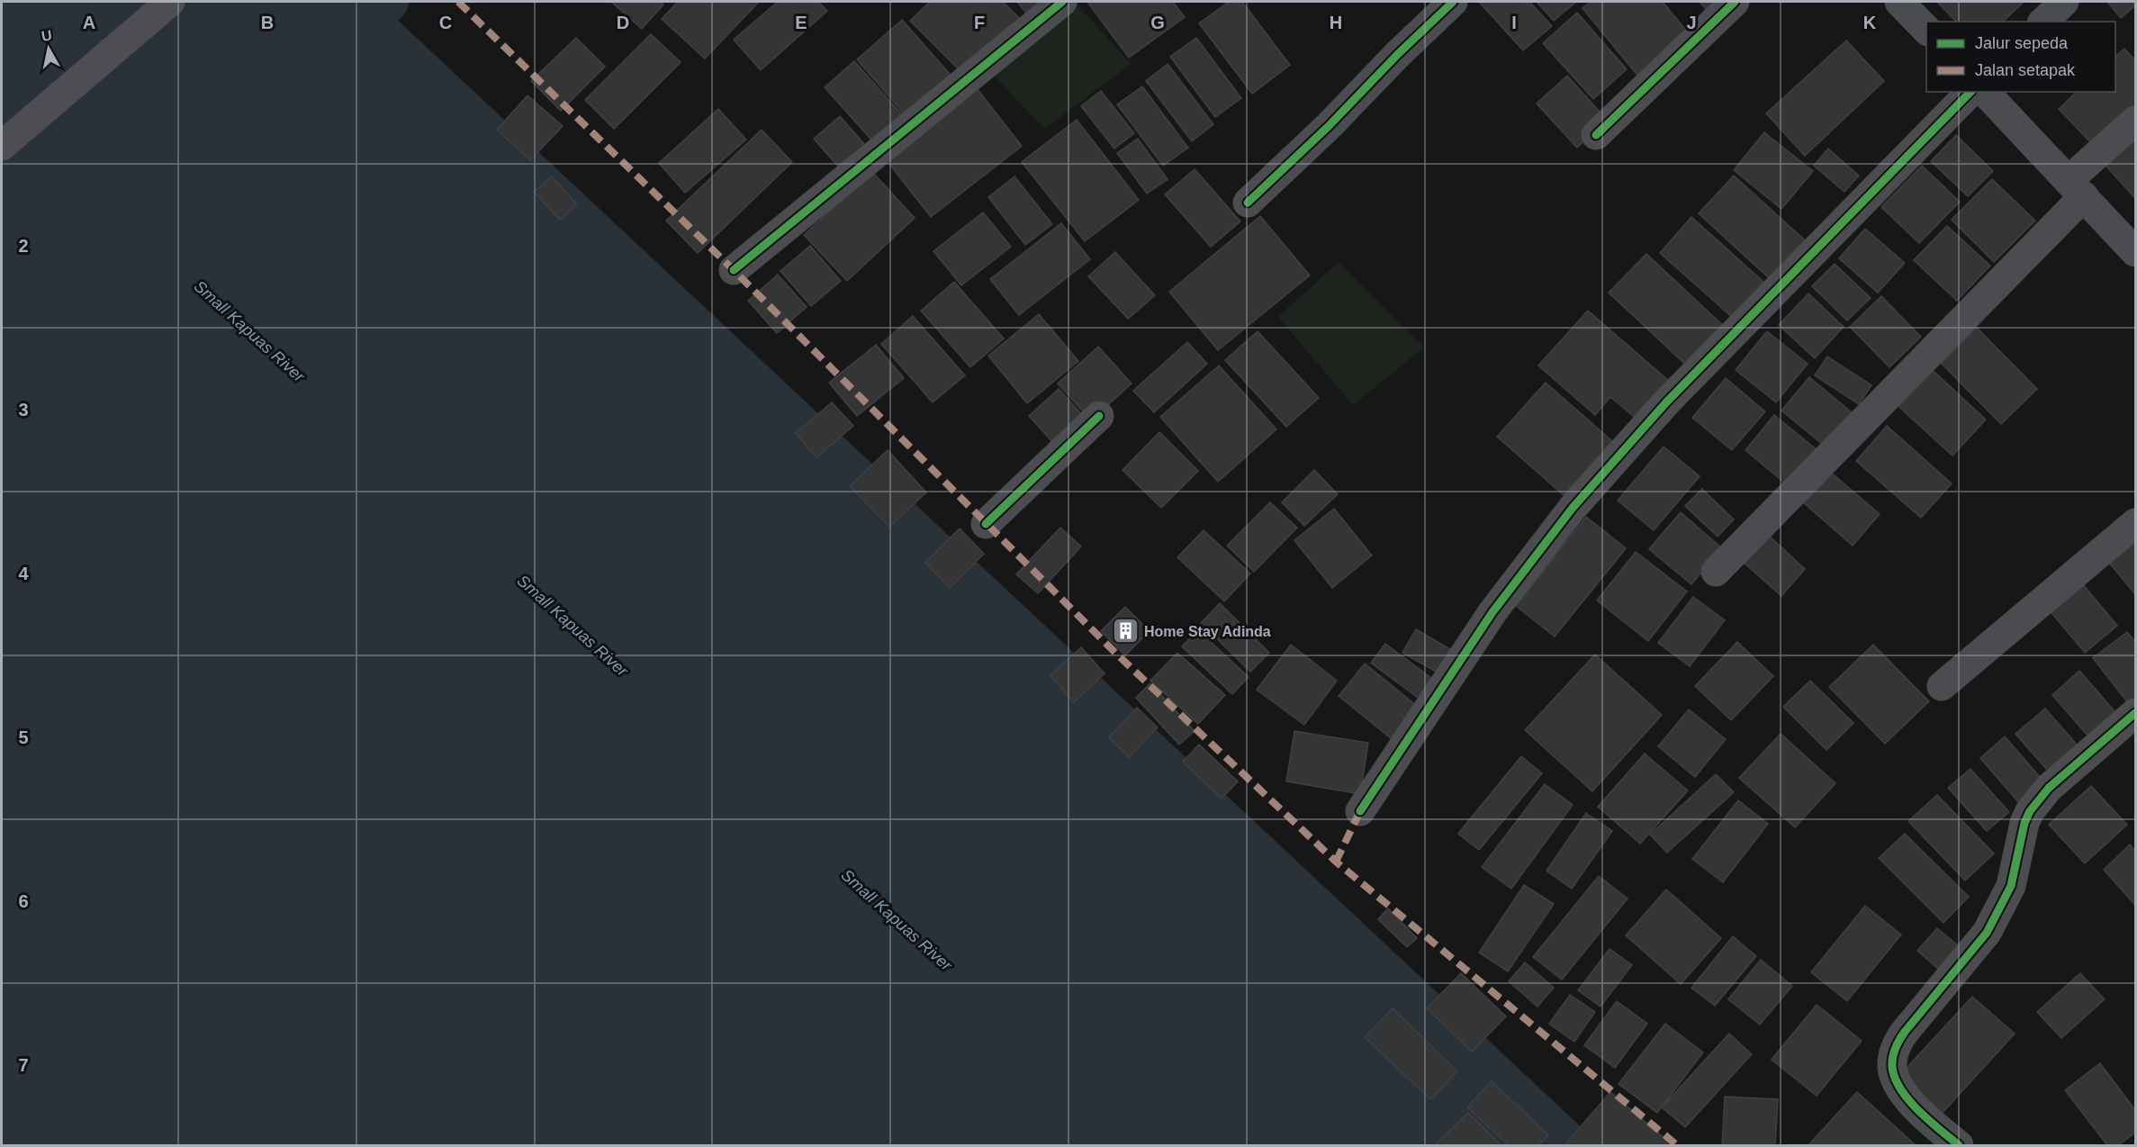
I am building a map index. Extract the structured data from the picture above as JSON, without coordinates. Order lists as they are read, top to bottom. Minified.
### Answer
{"water":["Small Kapuas River"],"places":{"building":["Home Stay Adinda"]},"legend":["Jalur sepeda","Jalan setapak"],"north":"top","grid":{"columns":["A","B","C","D","E","F","G","H","I","J","K"],"rows":["2","3","4","5","6","7"]}}
